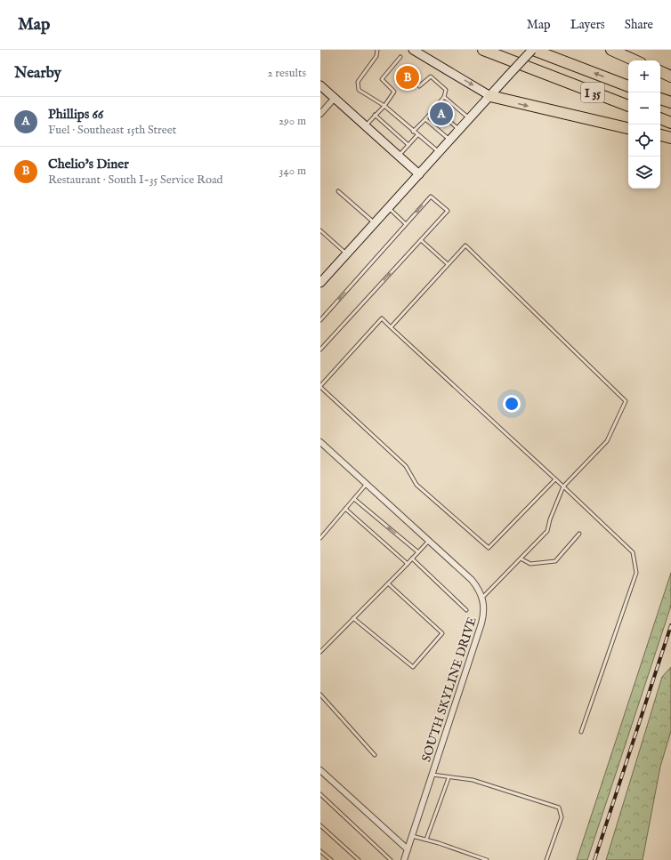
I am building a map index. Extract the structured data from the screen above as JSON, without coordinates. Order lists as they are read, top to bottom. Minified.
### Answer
{"streets":{"highway":["I 35"],"street":["SOUTH SKYLINE DRIVE"]},"page":{"header":"Map","nav":["Map","Layers","Share"],"heading":["Nearby","2 results"],"map_buttons":["+","−"],"pins":["B","A"],"list":[{"mark":"A","name":"Phillips 66","note":"Fuel · Southeast 15th Street","value":"290 m"},{"mark":"B","name":"Chelio's Diner","note":"Restaurant · South I-35 Service Road","value":"340 m"}]}}
